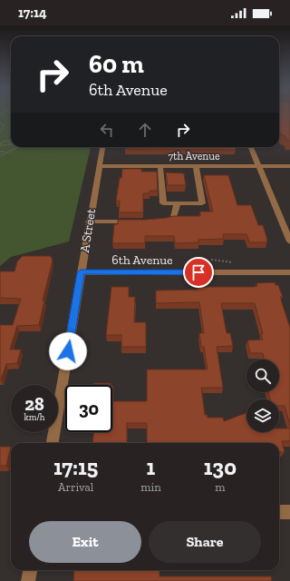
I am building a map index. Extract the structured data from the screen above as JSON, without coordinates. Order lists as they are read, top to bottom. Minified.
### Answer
{"streets":{"street":["7th Avenue","A Street","6th Avenue"]},"crossings":[["7th Avenue","A Street"],["A Street","6th Avenue"]],"page":{"status":"17:14","turn":["60 m","6th Avenue"],"speed":"28 km/h","limit":"30","eta":["17:15","Arrival","1","min","130","m"],"buttons":["Exit","Share"]}}
